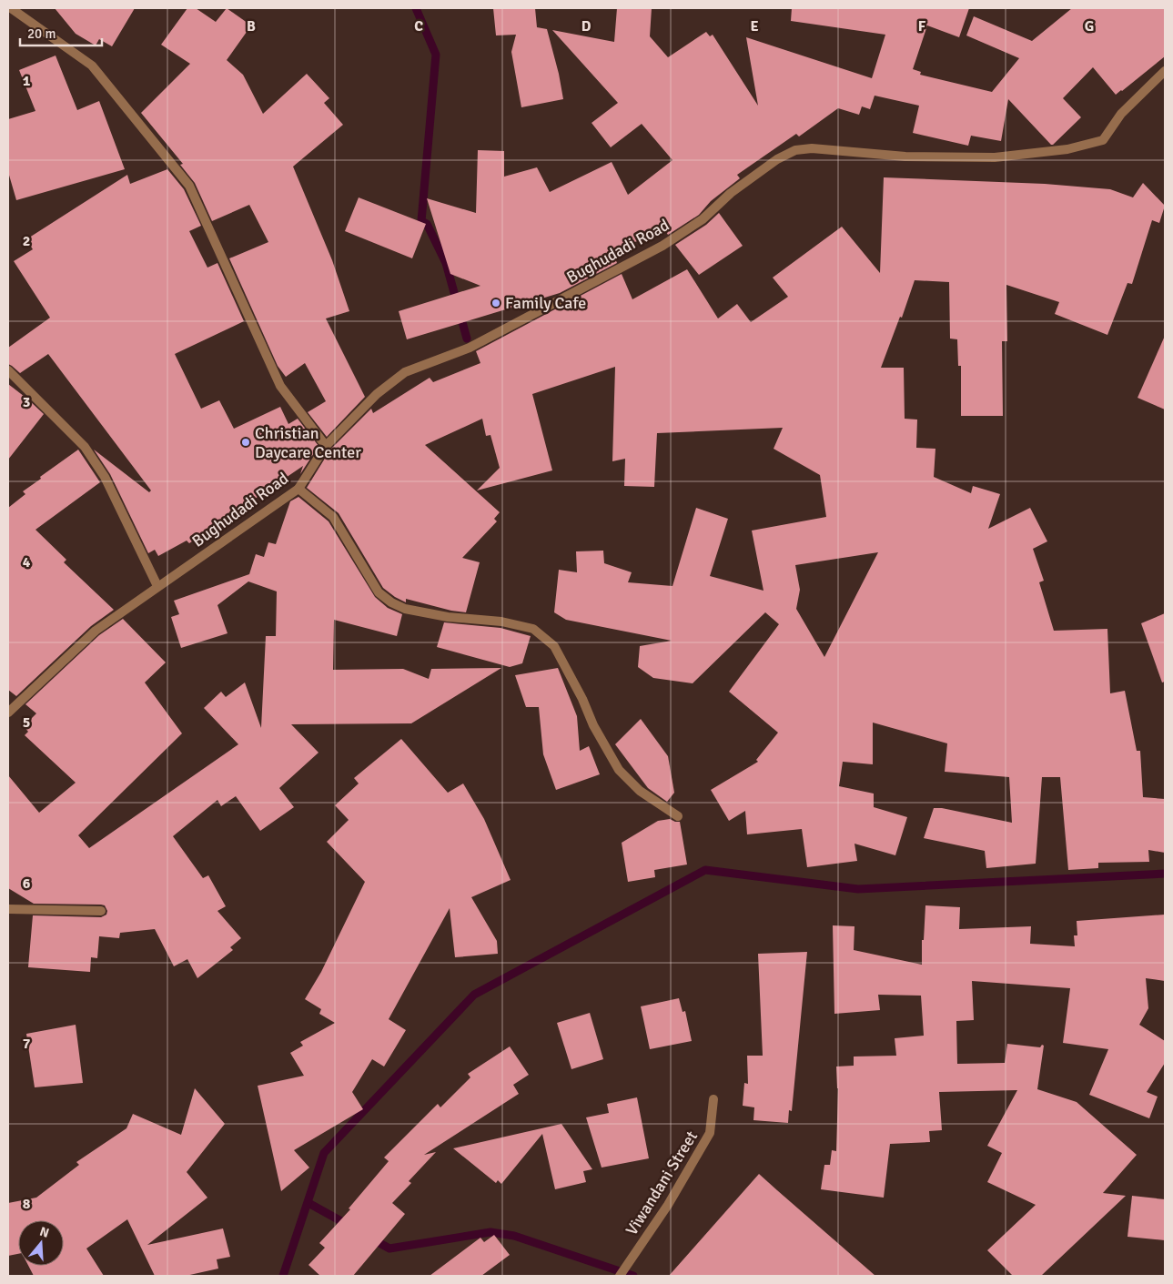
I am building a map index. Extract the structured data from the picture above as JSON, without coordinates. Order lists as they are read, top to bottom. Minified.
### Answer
{"streets":{"street":["Bughudadi Road","Viwandani Street"]},"places":["Family Cafe","Christian Daycare Center"],"scale_bar":"20 m","north":"top","grid":{"columns":["B","C","D","E","F","G"],"rows":["1","2","3","4","5","6","7","8"]}}
